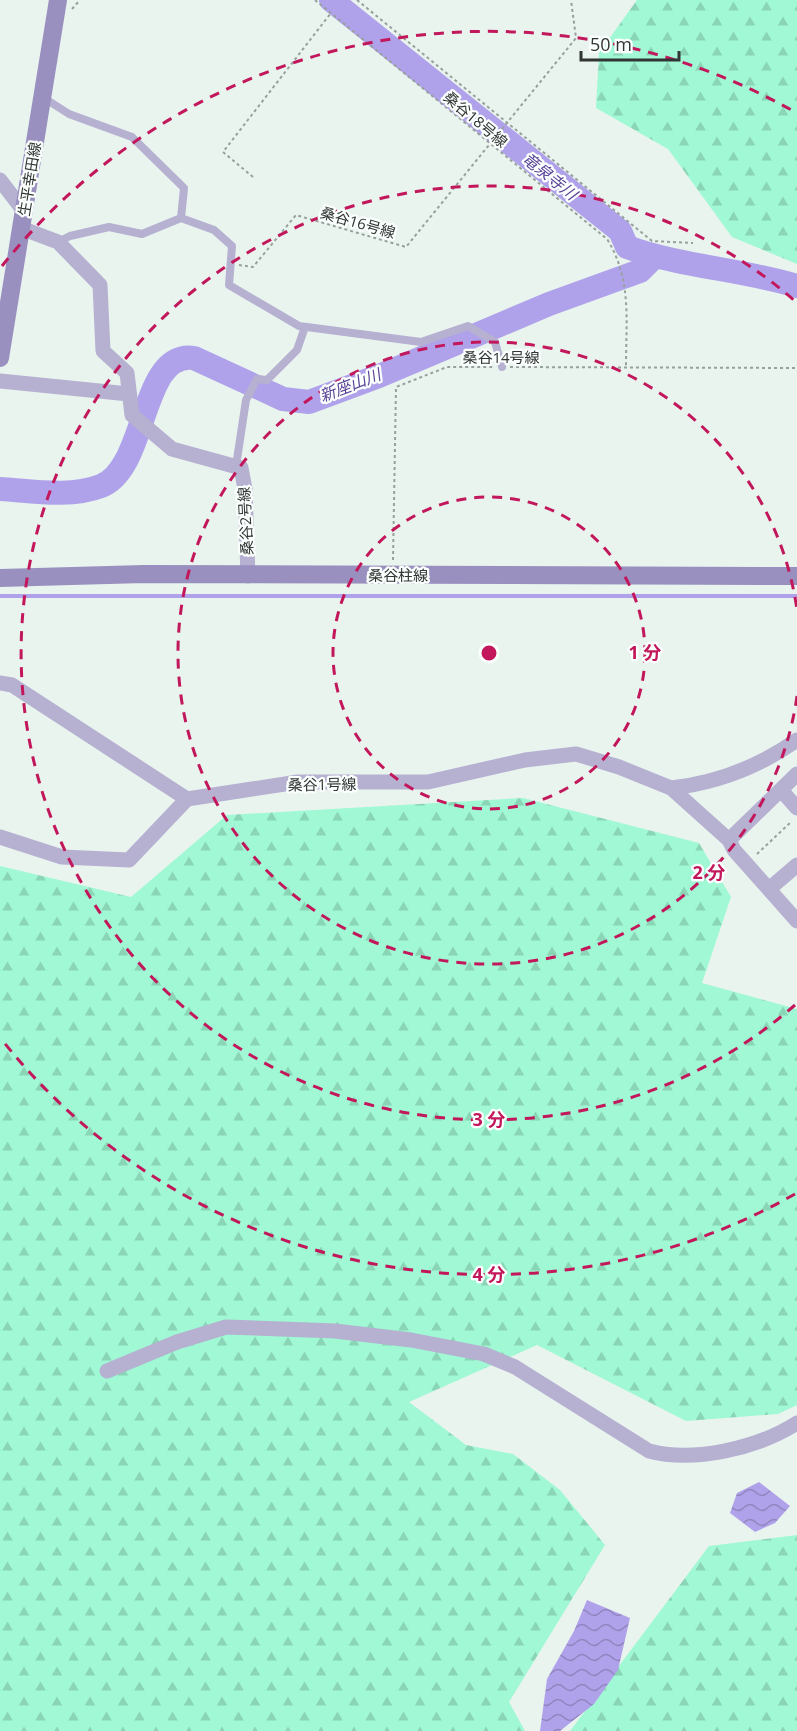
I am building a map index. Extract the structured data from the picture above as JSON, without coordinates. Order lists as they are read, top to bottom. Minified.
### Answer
{"streets":{"main road":["生平幸田線","桑谷柱線"],"street":["桑谷2号線","桑谷1号線"],"path":["桑谷18号線","桑谷16号線","桑谷14号線"]},"crossings":[["桑谷18号線","桑谷16号線"],["桑谷18号線","桑谷14号線"],["桑谷14号線","桑谷柱線"],["桑谷2号線","桑谷柱線"]],"water":["竜泉寺川","新座山川"],"scale_bar":"50 m","rings":["1 分","2 分","3 分","4 分"]}
